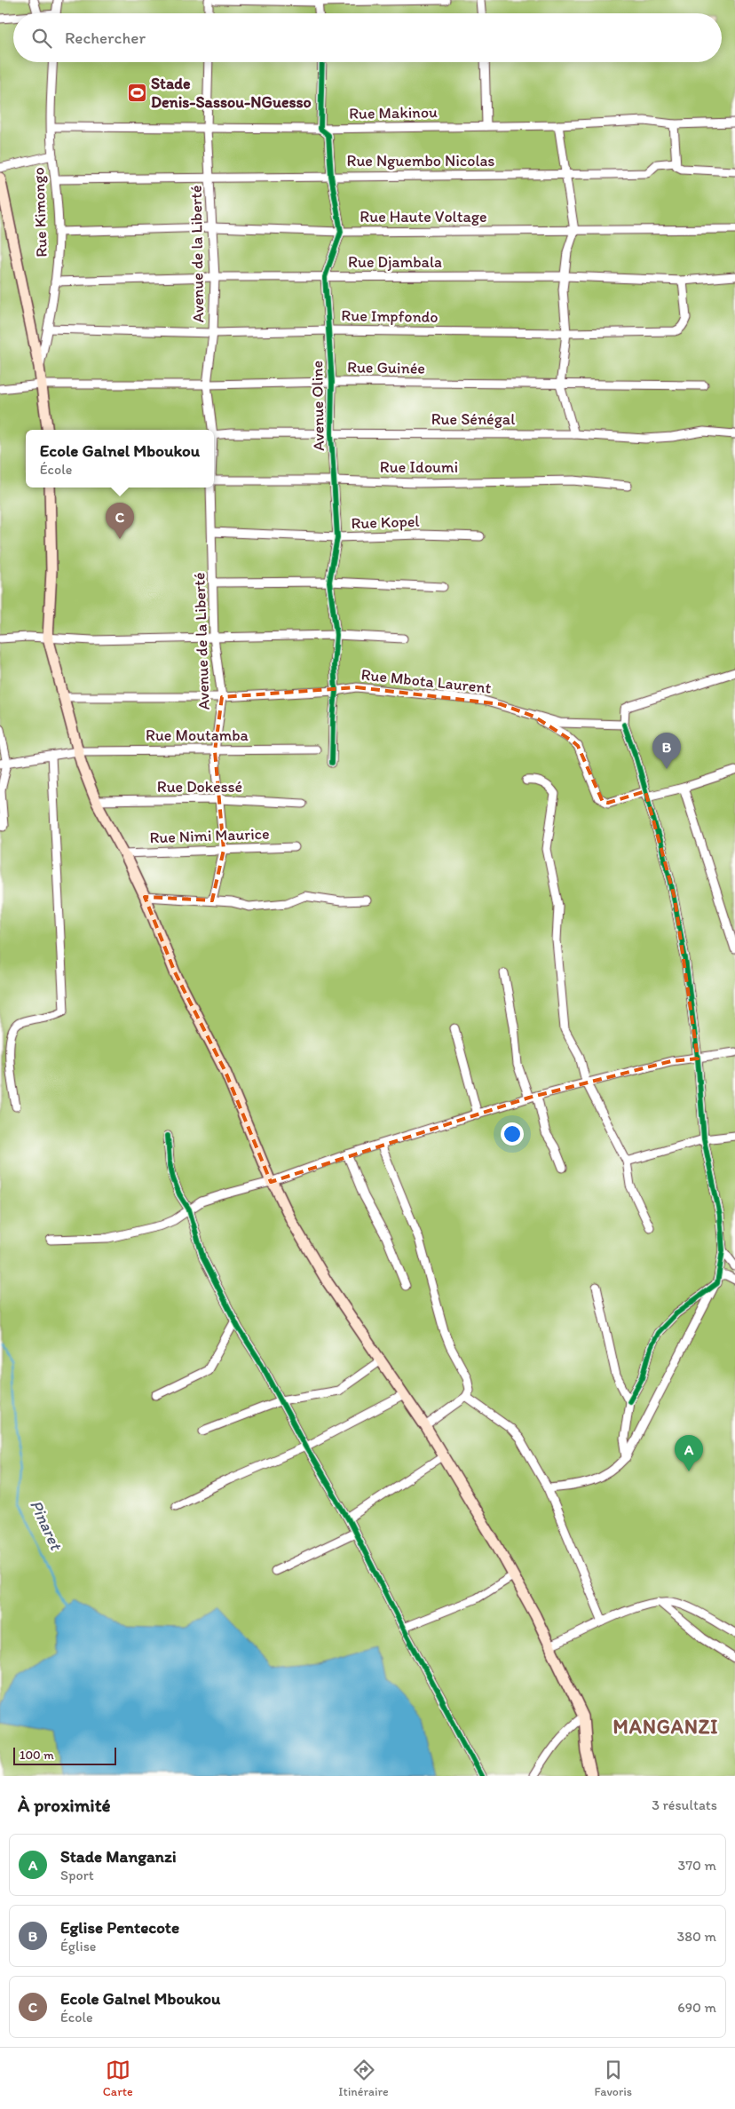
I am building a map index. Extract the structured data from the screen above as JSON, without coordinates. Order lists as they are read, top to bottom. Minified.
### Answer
{"streets":{"street":["Rue Makinou","Rue Nguembo Nicolas","Rue Kimongo","Rue Haute Voltage","Avenue de la Liberté","Rue Djambala","Rue Impfondo","Rue Guinée","Avenue Oline","Rue Sénégal","Rue Idoumi","Rue Kopel","Rue Mbota Laurent","Rue Moutamba","Rue Dokessé","Rue Nimi Maurice"]},"crossings":[["Rue Makinou","Rue Kimongo"],["Rue Makinou","Avenue de la Liberté"],["Rue Makinou","Avenue Oline"],["Rue Nguembo Nicolas","Rue Kimongo"],["Rue Nguembo Nicolas","Avenue de la Liberté"],["Rue Nguembo Nicolas","Avenue Oline"],["Rue Kimongo","Rue Haute Voltage"],["Rue Kimongo","Rue Djambala"],["Rue Kimongo","Rue Impfondo"],["Rue Haute Voltage","Avenue de la Liberté"],["Rue Haute Voltage","Avenue Oline"],["Avenue de la Liberté","Rue Djambala"],["Avenue de la Liberté","Rue Impfondo"],["Avenue de la Liberté","Rue Guinée"],["Avenue de la Liberté","Rue Kopel"],["Avenue de la Liberté","Rue Mbota Laurent"],["Avenue de la Liberté","Rue Moutamba"],["Avenue de la Liberté","Rue Dokessé"],["Avenue de la Liberté","Rue Nimi Maurice"],["Rue Djambala","Rue Impfondo"],["Rue Djambala","Avenue Oline"],["Rue Impfondo","Avenue Oline"],["Rue Guinée","Avenue Oline"],["Avenue Oline","Rue Sénégal"],["Avenue Oline","Rue Idoumi"],["Avenue Oline","Rue Kopel"],["Avenue Oline","Rue Mbota Laurent"]],"districts":["MANGANZI"],"water":["Pinaret"],"places":{"sports":["Stade Denis-Sassou-NGuesso"]},"scale_bar":"100 m","page":{"search":"Rechercher","popup":["Ecole Galnel Mboukou","École"],"pins":["C","B","A"],"scale":"100 m","heading":["À proximité","3 résultats"],"list":[{"mark":"A","name":"Stade Manganzi","note":"Sport","value":"370 m"},{"mark":"B","name":"Eglise Pentecote","note":"Église","value":"380 m"},{"mark":"C","name":"Ecole Galnel Mboukou","note":"École","value":"690 m"}],"nav":["Carte","Itinéraire","Favoris"]}}
